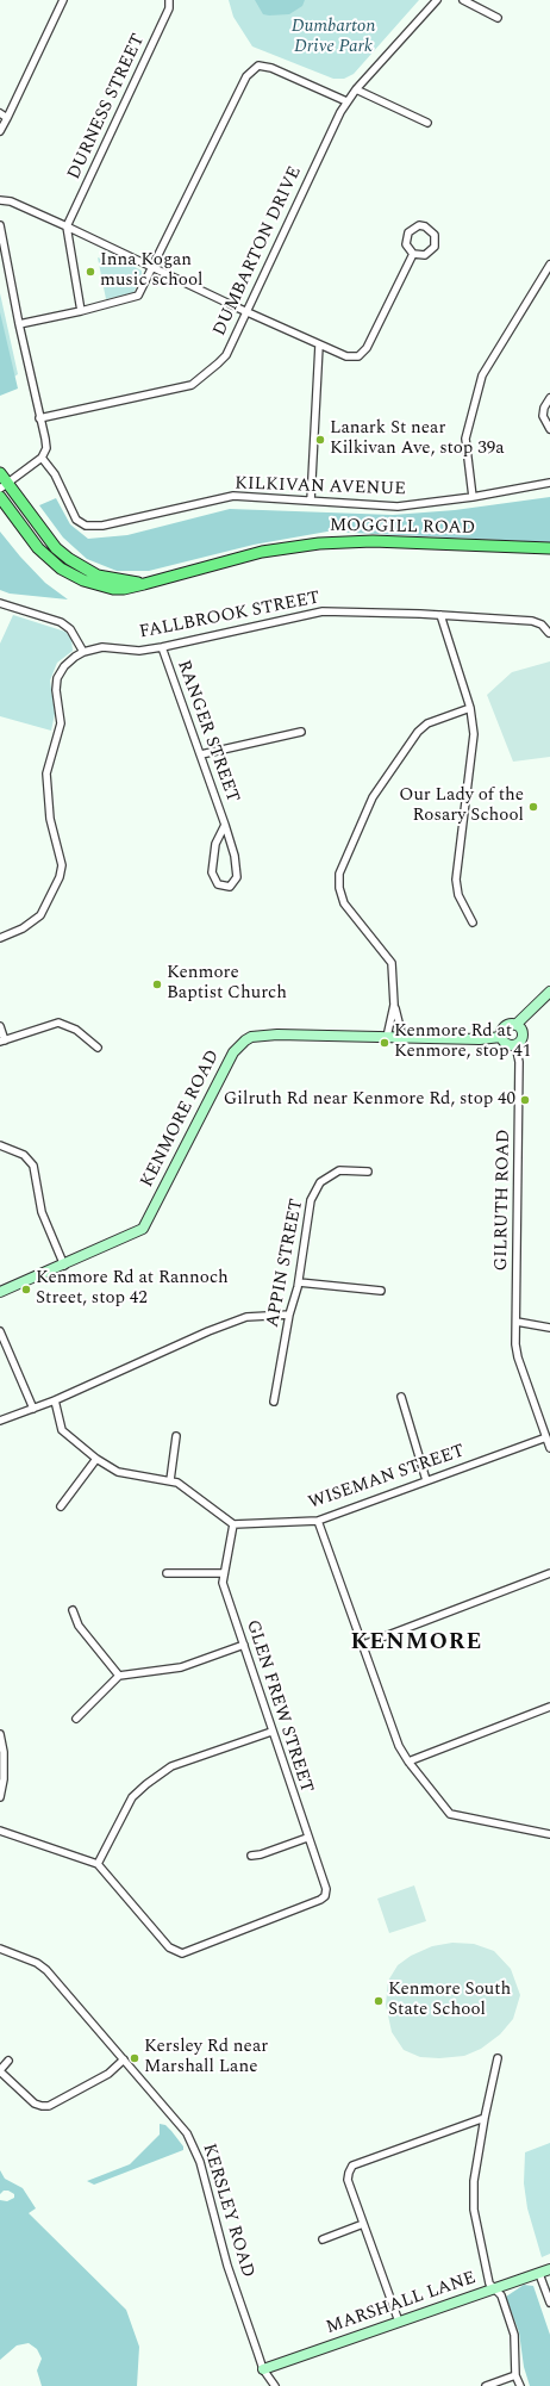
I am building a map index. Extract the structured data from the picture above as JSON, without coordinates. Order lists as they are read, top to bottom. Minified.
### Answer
{"streets":{"main road":["MOGGILL ROAD"],"street":["DURNESS STREET","DUMBARTON DRIVE","KILKIVAN AVENUE","FALLBROOK STREET","RANGER STREET","KENMORE ROAD","GILRUTH ROAD","APPIN STREET","WISEMAN STREET","GLEN FREW STREET","KERSLEY ROAD","MARSHALL LANE"]},"crossings":[["FALLBROOK STREET","RANGER STREET"],["KENMORE ROAD","GILRUTH ROAD"],["GILRUTH ROAD","WISEMAN STREET"],["WISEMAN STREET","GLEN FREW STREET"],["KERSLEY ROAD","MARSHALL LANE"]],"districts":["KENMORE"],"parks":["Dumbarton Drive Park"],"places":["Inna Kogan music school","Lanark St near Kilkivan Ave, stop 39a","Our Lady of the Rosary School","Kenmore Baptist Church","Kenmore Rd at Kenmore, stop 41","Gilruth Rd near Kenmore Rd, stop 40","Kenmore Rd at Rannoch Street, stop 42","Kenmore South State School","Kersley Rd near Marshall Lane"]}
